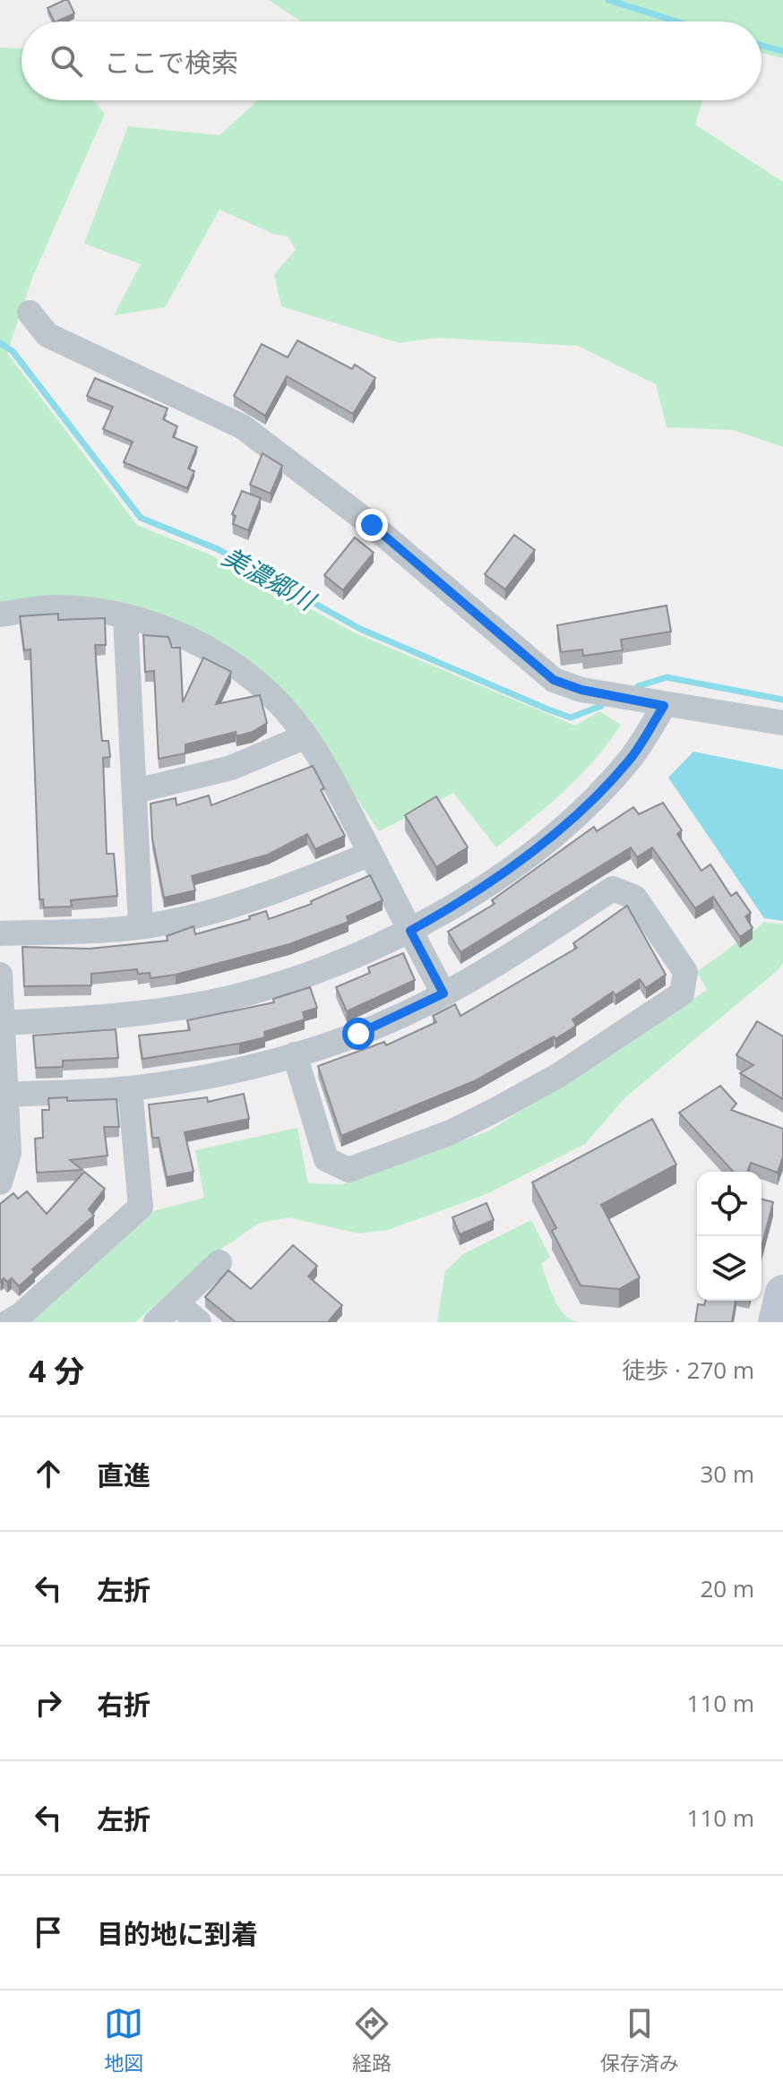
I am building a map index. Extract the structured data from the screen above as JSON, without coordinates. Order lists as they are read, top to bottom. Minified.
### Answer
{"water":["美濃郷川"],"page":{"search":"ここで検索","heading":["4 分","徒歩 · 270 m"],"list":[["直進","30 m"],["左折","20 m"],["右折","110 m"],["左折","110 m"],"目的地に到着"],"nav":["地図","経路","保存済み"]}}
